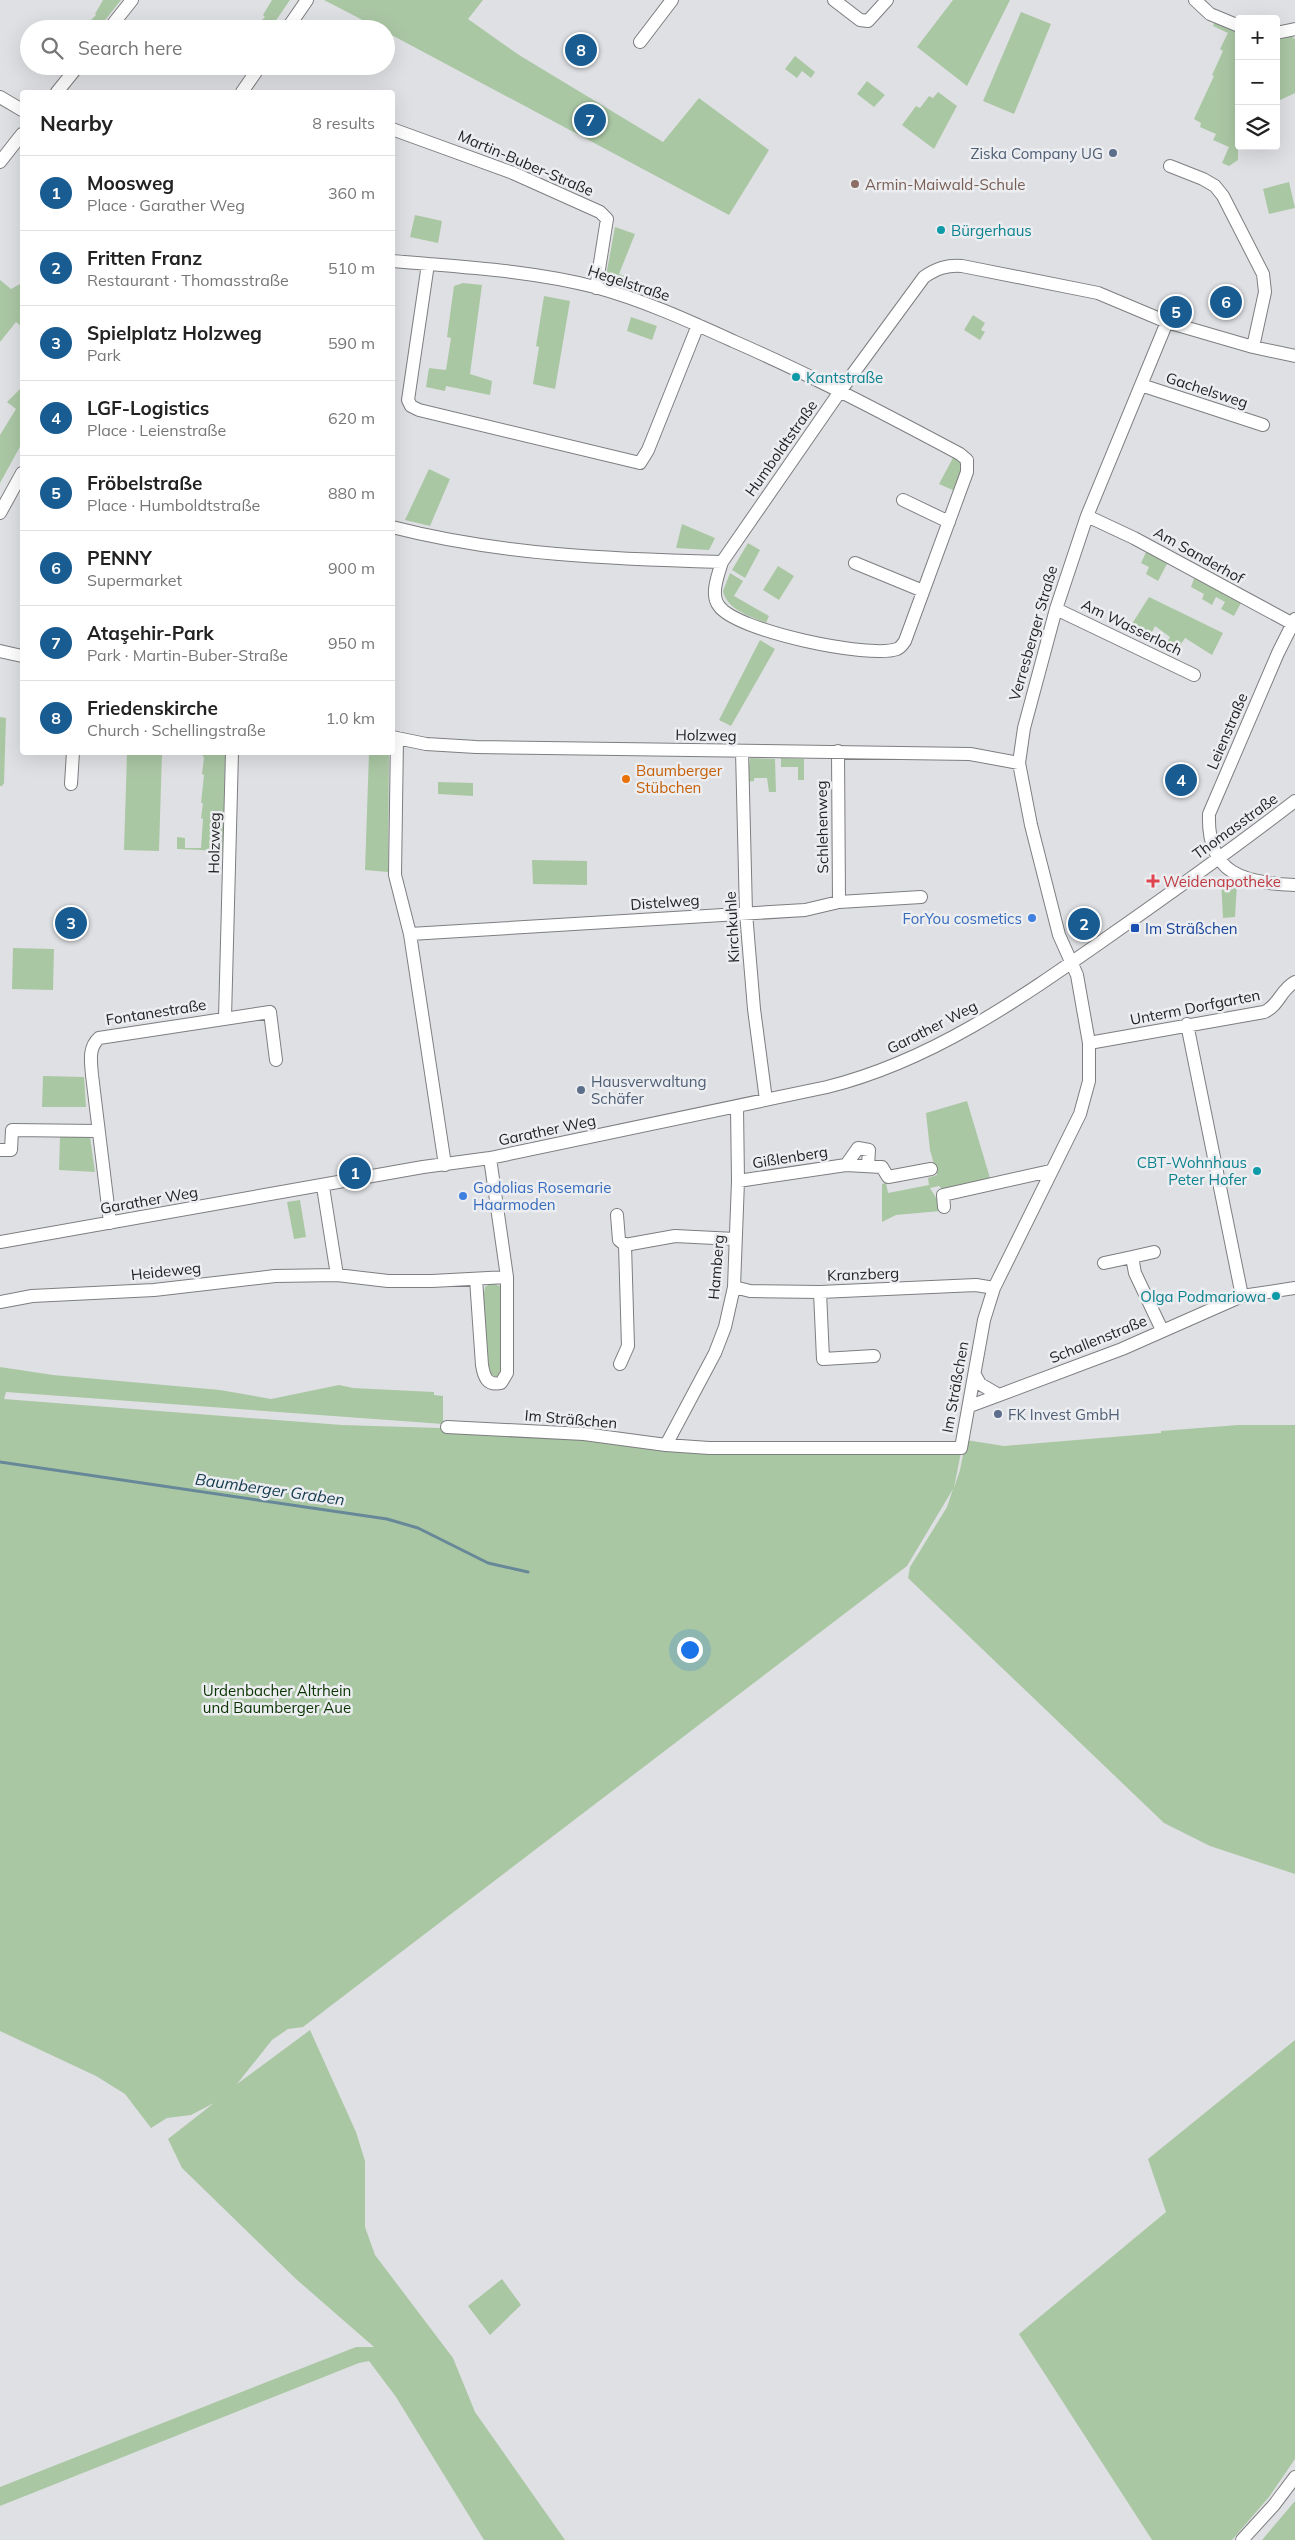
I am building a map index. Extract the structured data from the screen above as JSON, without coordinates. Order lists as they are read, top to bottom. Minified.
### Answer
{"streets":{"street":["Martin-Buber-Straße","Hegelstraße","Gachelsweg","Humboldtstraße","Am Sanderhof","Am Wasserloch","Verresberger Straße","Leienstraße","Holzweg","Thomasstraße","Schlehenweg","Distelweg","Kirchkuhle","Unterm Dorfgarten","Fontanestraße","Garather Weg","Gißlenberg","Hamberg","Heideweg","Kranzberg","Schallenstraße","Im Sträßchen"]},"crossings":[["Martin-Buber-Straße","Hegelstraße"],["Hegelstraße","Humboldtstraße"],["Gachelsweg","Verresberger Straße"],["Humboldtstraße","Verresberger Straße"],["Am Sanderhof","Verresberger Straße"],["Am Sanderhof","Leienstraße"],["Am Wasserloch","Verresberger Straße"],["Verresberger Straße","Holzweg"],["Verresberger Straße","Thomasstraße"],["Verresberger Straße","Garather Weg"],["Verresberger Straße","Im Sträßchen"],["Leienstraße","Thomasstraße"],["Holzweg","Schlehenweg"],["Holzweg","Kirchkuhle"],["Holzweg","Fontanestraße"],["Thomasstraße","Garather Weg"],["Thomasstraße","Im Sträßchen"],["Schlehenweg","Distelweg"],["Distelweg","Kirchkuhle"],["Kirchkuhle","Garather Weg"],["Unterm Dorfgarten","Im Sträßchen"],["Fontanestraße","Garather Weg"],["Garather Weg","Hamberg"],["Garather Weg","Im Sträßchen"],["Gißlenberg","Hamberg"],["Hamberg","Kranzberg"],["Hamberg","Im Sträßchen"],["Kranzberg","Im Sträßchen"],["Schallenstraße","Im Sträßchen"]],"water":["Baumberger Graben"],"parks":["Urdenbacher Altrhein und Baumberger Aue"],"places":{"other":["Ziska Company UG","Armin-Maiwald-Schule","Bürgerhaus","Kantstraße","Baumberger Stübchen","ForYou cosmetics","Hausverwaltung Schäfer","CBT-Wohnhaus Peter Hofer","Godolias Rosemarie Haarmoden","Olga Podmariowa","FK Invest GmbH"],"health":["Weidenapotheke"],"transit":["Im Sträßchen"]},"page":{"map_buttons":["+","−"],"search":"Search here","pins":["8","7","6","5","4","3","2","1"],"heading":["Nearby","8 results"],"list":[{"mark":"1","name":"Moosweg","note":"Place · Garather Weg","value":"360 m"},{"mark":"2","name":"Fritten Franz","note":"Restaurant · Thomasstraße","value":"510 m"},{"mark":"3","name":"Spielplatz Holzweg","note":"Park","value":"590 m"},{"mark":"4","name":"LGF-Logistics","note":"Place · Leienstraße","value":"620 m"},{"mark":"5","name":"Fröbelstraße","note":"Place · Humboldtstraße","value":"880 m"},{"mark":"6","name":"PENNY","note":"Supermarket","value":"900 m"},{"mark":"7","name":"Ataşehir-Park","note":"Park · Martin-Buber-Straße","value":"950 m"},{"mark":"8","name":"Friedenskirche","note":"Church · Schellingstraße","value":"1.0 km"}]}}
